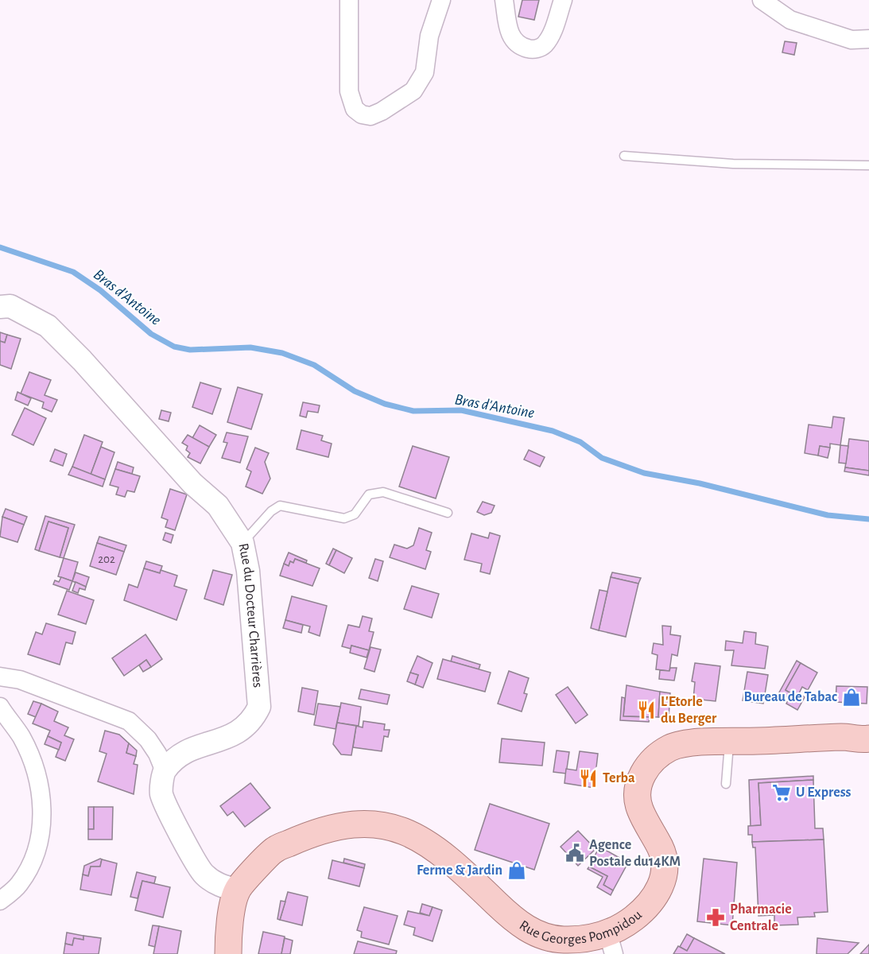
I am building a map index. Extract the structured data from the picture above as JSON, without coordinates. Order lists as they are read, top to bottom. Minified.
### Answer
{"streets":{"main road":["Rue Georges Pompidou"],"street":["Rue du Docteur Charrières"]},"water":["Bras d'Antoine"],"places":{"shop":["Bureau de Tabac","Ferme & Jardin"],"restaurant":["L'Etorle du Berger","Terba"],"supermarket":["U Express"],"public building":["Agence Postale du14KM"],"pharmacy":["Pharmacie Centrale"]},"house_numbers":["202"]}
